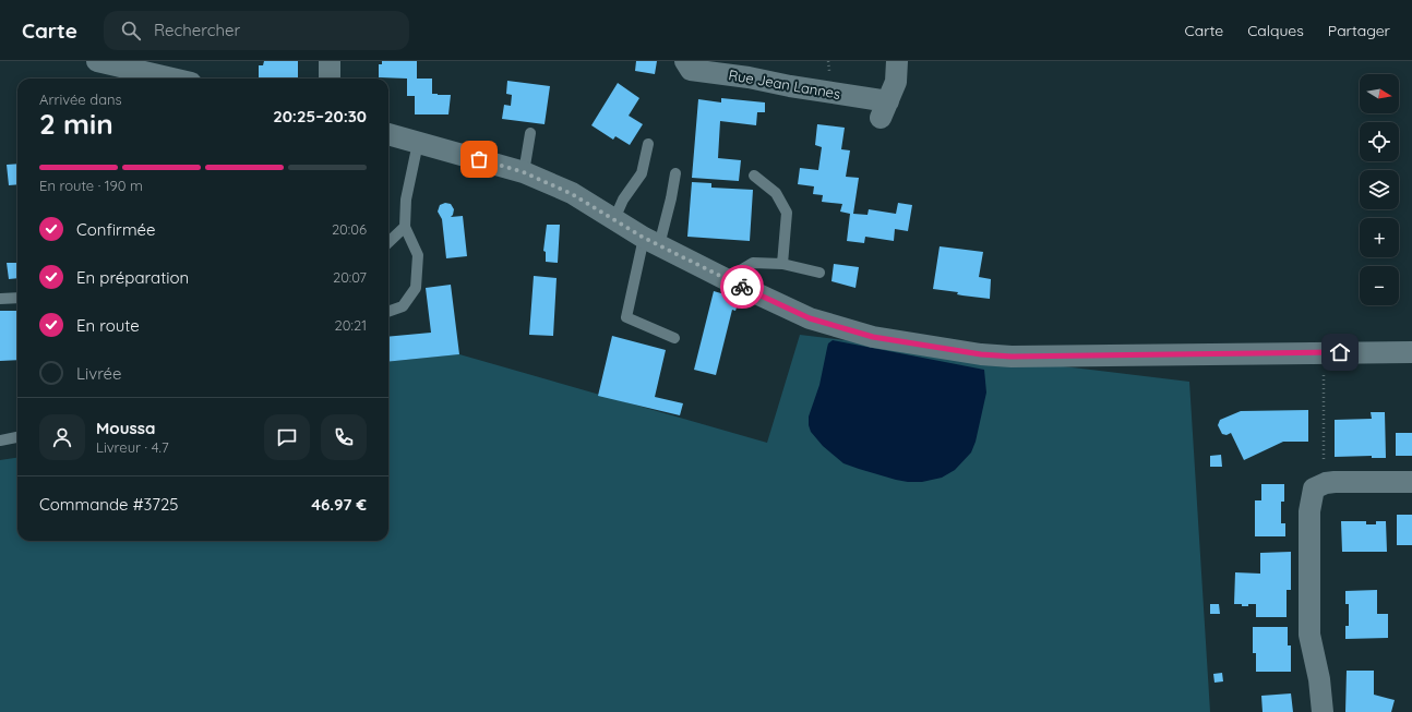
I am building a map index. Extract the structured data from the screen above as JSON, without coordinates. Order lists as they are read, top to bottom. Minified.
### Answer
{"streets":{"street":["Rue Jean Lannes"]},"north":"right","page":{"header":"Carte","search":"Rechercher","nav":["Carte","Calques","Partager"],"map_buttons":["+","−"],"heading":["2 min","Arrivée dans","20:25–20:30"],"panel":["Moussa","Livreur · 4.7","Commande #3725","46.97 €"],"bar":"En route · 190 m","list":[["Confirmée","20:06"],["En préparation","20:07"],["En route","20:21"],"Livrée"]}}
